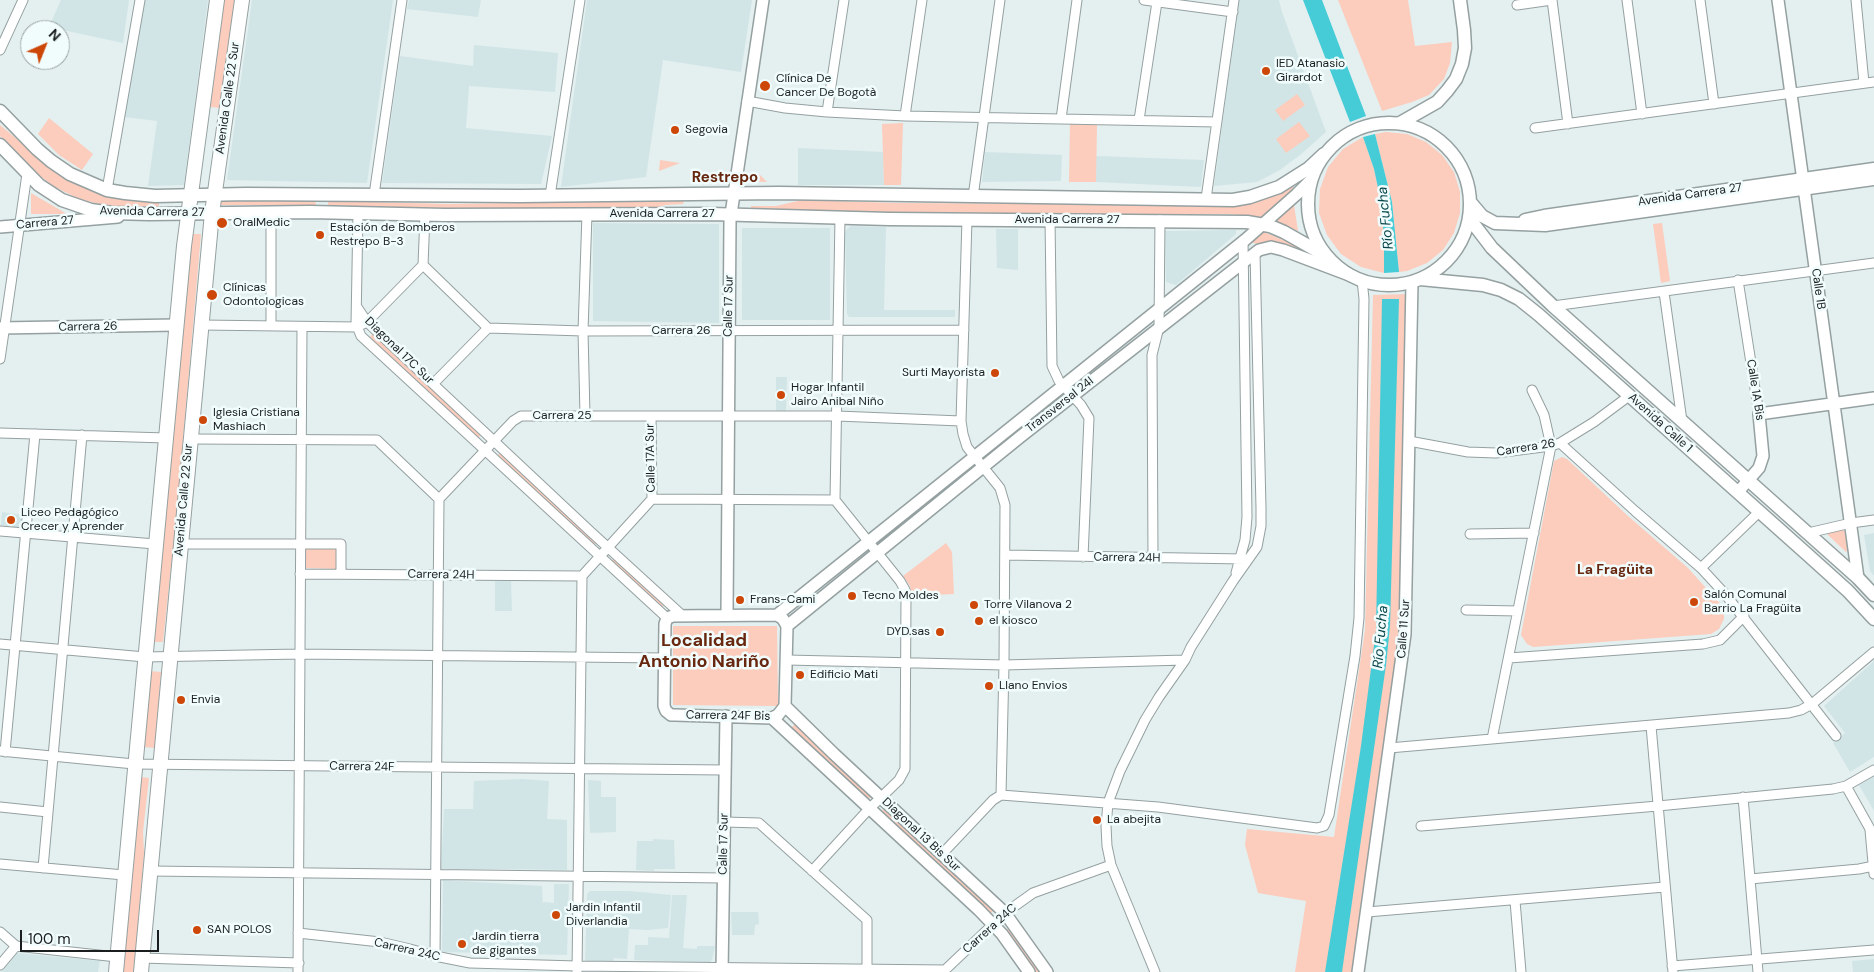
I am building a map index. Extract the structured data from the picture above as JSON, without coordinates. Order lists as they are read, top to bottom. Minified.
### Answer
{"streets":{"main road":["Avenida Calle 22 Sur","Avenida Carrera 27","Avenida Calle 1"],"street":["Carrera 27","Calle 1B","Calle 17 Sur","Carrera 26","Diagonal 17C Sur","Calle 1A Bis","Transversal 24I","Carrera 25","Calle 17A Sur","Carrera 24H","Calle 11 Sur","Carrera 24F Bis","Carrera 24F","Diagonal 13 Bis Sur","Carrera 24C"]},"crossings":[["Avenida Calle 22 Sur","Avenida Carrera 27"],["Avenida Calle 22 Sur","Carrera 26"],["Avenida Calle 22 Sur","Carrera 24F"],["Avenida Carrera 27","Carrera 27"],["Avenida Carrera 27","Calle 1B"],["Avenida Carrera 27","Calle 17 Sur"],["Avenida Carrera 27","Transversal 24I"],["Avenida Carrera 27","Avenida Calle 1"],["Avenida Carrera 27","Calle 11 Sur"],["Calle 1B","Avenida Calle 1"],["Calle 17 Sur","Carrera 26"],["Calle 17 Sur","Carrera 25"],["Calle 17 Sur","Carrera 24F Bis"],["Calle 17 Sur","Carrera 24F"],["Calle 17 Sur","Carrera 24C"],["Carrera 26","Avenida Calle 1"],["Carrera 26","Calle 11 Sur"],["Diagonal 17C Sur","Carrera 25"],["Calle 1A Bis","Avenida Calle 1"],["Transversal 24I","Avenida Calle 1"],["Transversal 24I","Calle 11 Sur"],["Carrera 25","Calle 17A Sur"],["Avenida Calle 1","Calle 11 Sur"],["Carrera 24F Bis","Diagonal 13 Bis Sur"],["Diagonal 13 Bis Sur","Carrera 24C"]],"districts":["Restrepo","La Fragüita","Localidad Antonio Nariño"],"water":["Río Fucha"],"places":["IED Atanasio Girardot","Clínica De Cancer De Bogotà","Segovia","OralMedic","Estación de Bomberos Restrepo B-3","Clínicas Odontologicas","Surti Mayorista","Hogar Infantil Jairo Anibal Niño","Iglesia Cristiana Mashiach","Liceo Pedagógico Crecer y Aprender","Tecno Moldes","Frans-Cami","Salón Comunal Barrio La Fragüita","Torre Vilanova 2","el kiosco","DYD.sas","Edificio Mati","Llano Envios","Envia","La abejita","Jardin Infantil Diverlandia","SAN POLOS","Jardin tierra de gigantes"],"scale_bar":"100 m","north":"top right"}
